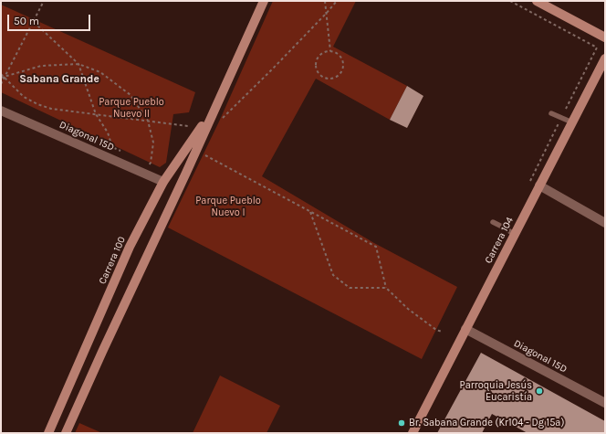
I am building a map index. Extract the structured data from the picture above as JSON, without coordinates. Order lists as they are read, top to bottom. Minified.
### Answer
{"streets":{"street":["Diagonal 15D","Carrera 104","Carrera 100"]},"crossings":[["Diagonal 15D","Carrera 104"],["Diagonal 15D","Carrera 100"]],"districts":["Sabana Grande"],"parks":["Parque Pueblo Nuevo II","Parque Pueblo Nuevo I"],"places":["Parroquia Jesús Eucaristía","Br. Sabana Grande (Kr104 - Dg 15a)"],"scale_bar":"50 m"}
